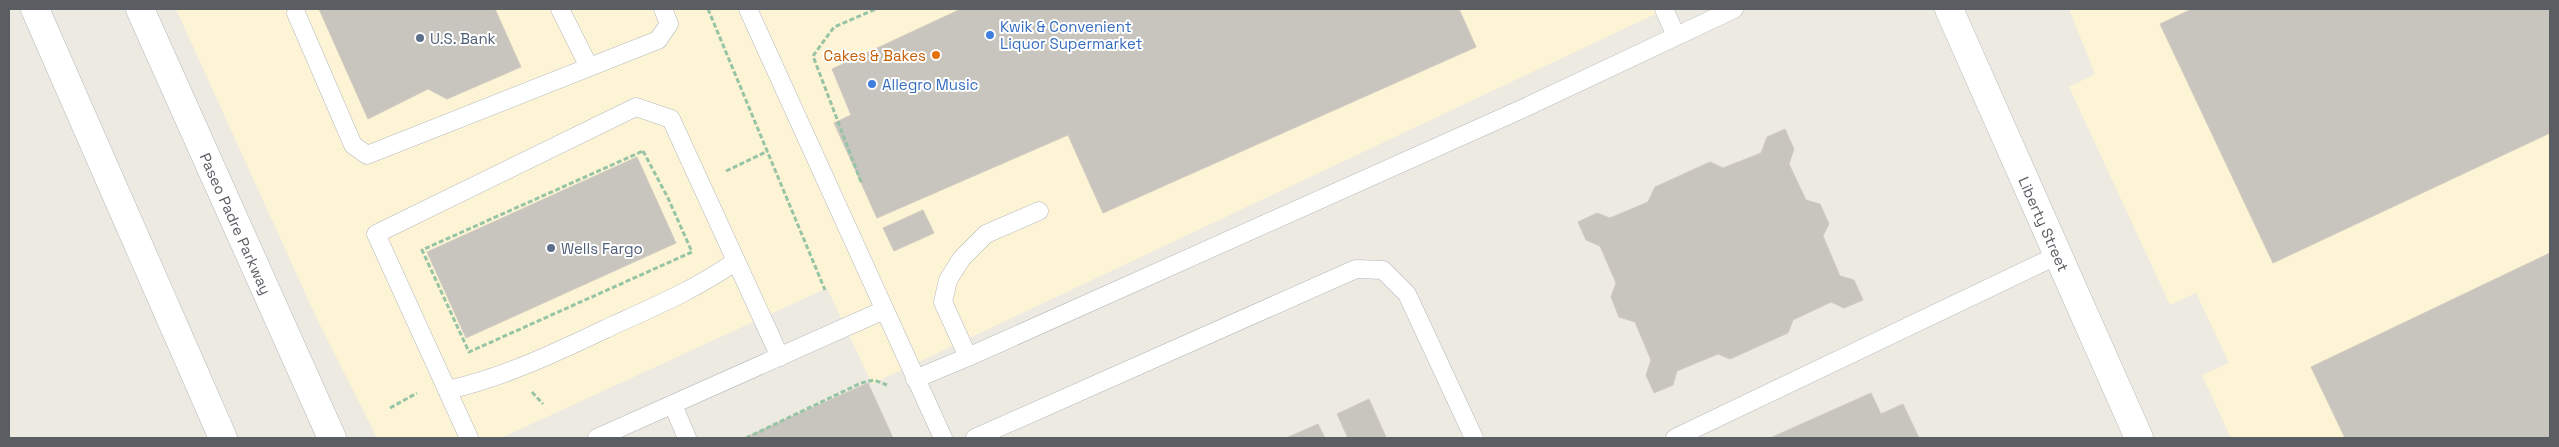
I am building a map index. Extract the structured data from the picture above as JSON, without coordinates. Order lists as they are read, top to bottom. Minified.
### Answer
{"streets":{"main road":["Paseo Padre Parkway","Liberty Street"]},"places":["Kwik & Convenient Liquor Supermarket","U.S. Bank","Cakes & Bakes","Allegro Music","Wells Fargo"]}
